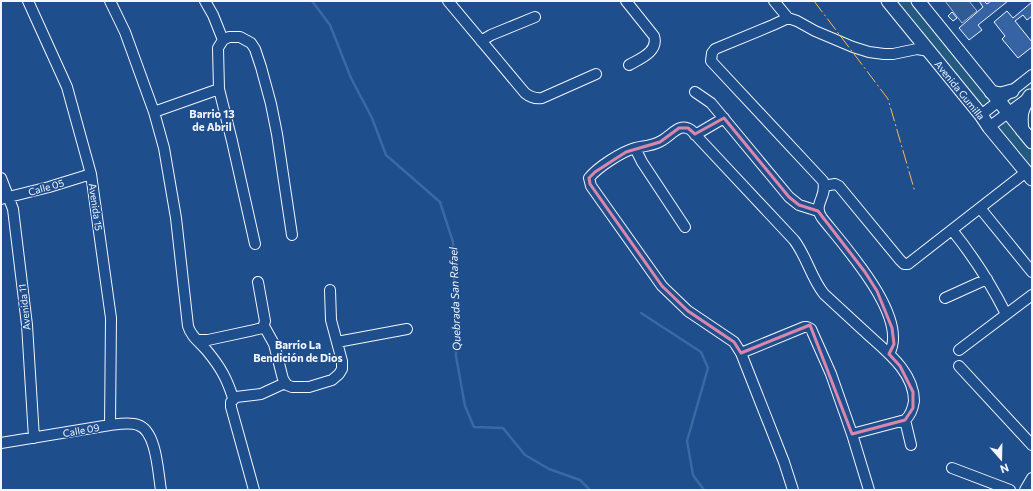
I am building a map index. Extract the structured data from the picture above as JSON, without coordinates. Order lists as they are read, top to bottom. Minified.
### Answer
{"streets":{"main road":["Avenida Gumilla"],"street":["Calle 05","Avenida 15","Avenida 11","Calle 09"]},"crossings":[["Calle 05","Avenida 15"],["Calle 05","Avenida 11"],["Avenida 15","Calle 09"],["Avenida 11","Calle 09"]],"districts":["Barrio 13 de Abril","Barrio La Bendición de Dios"],"water":["Quebrada San Rafael"],"north":"bottom"}
